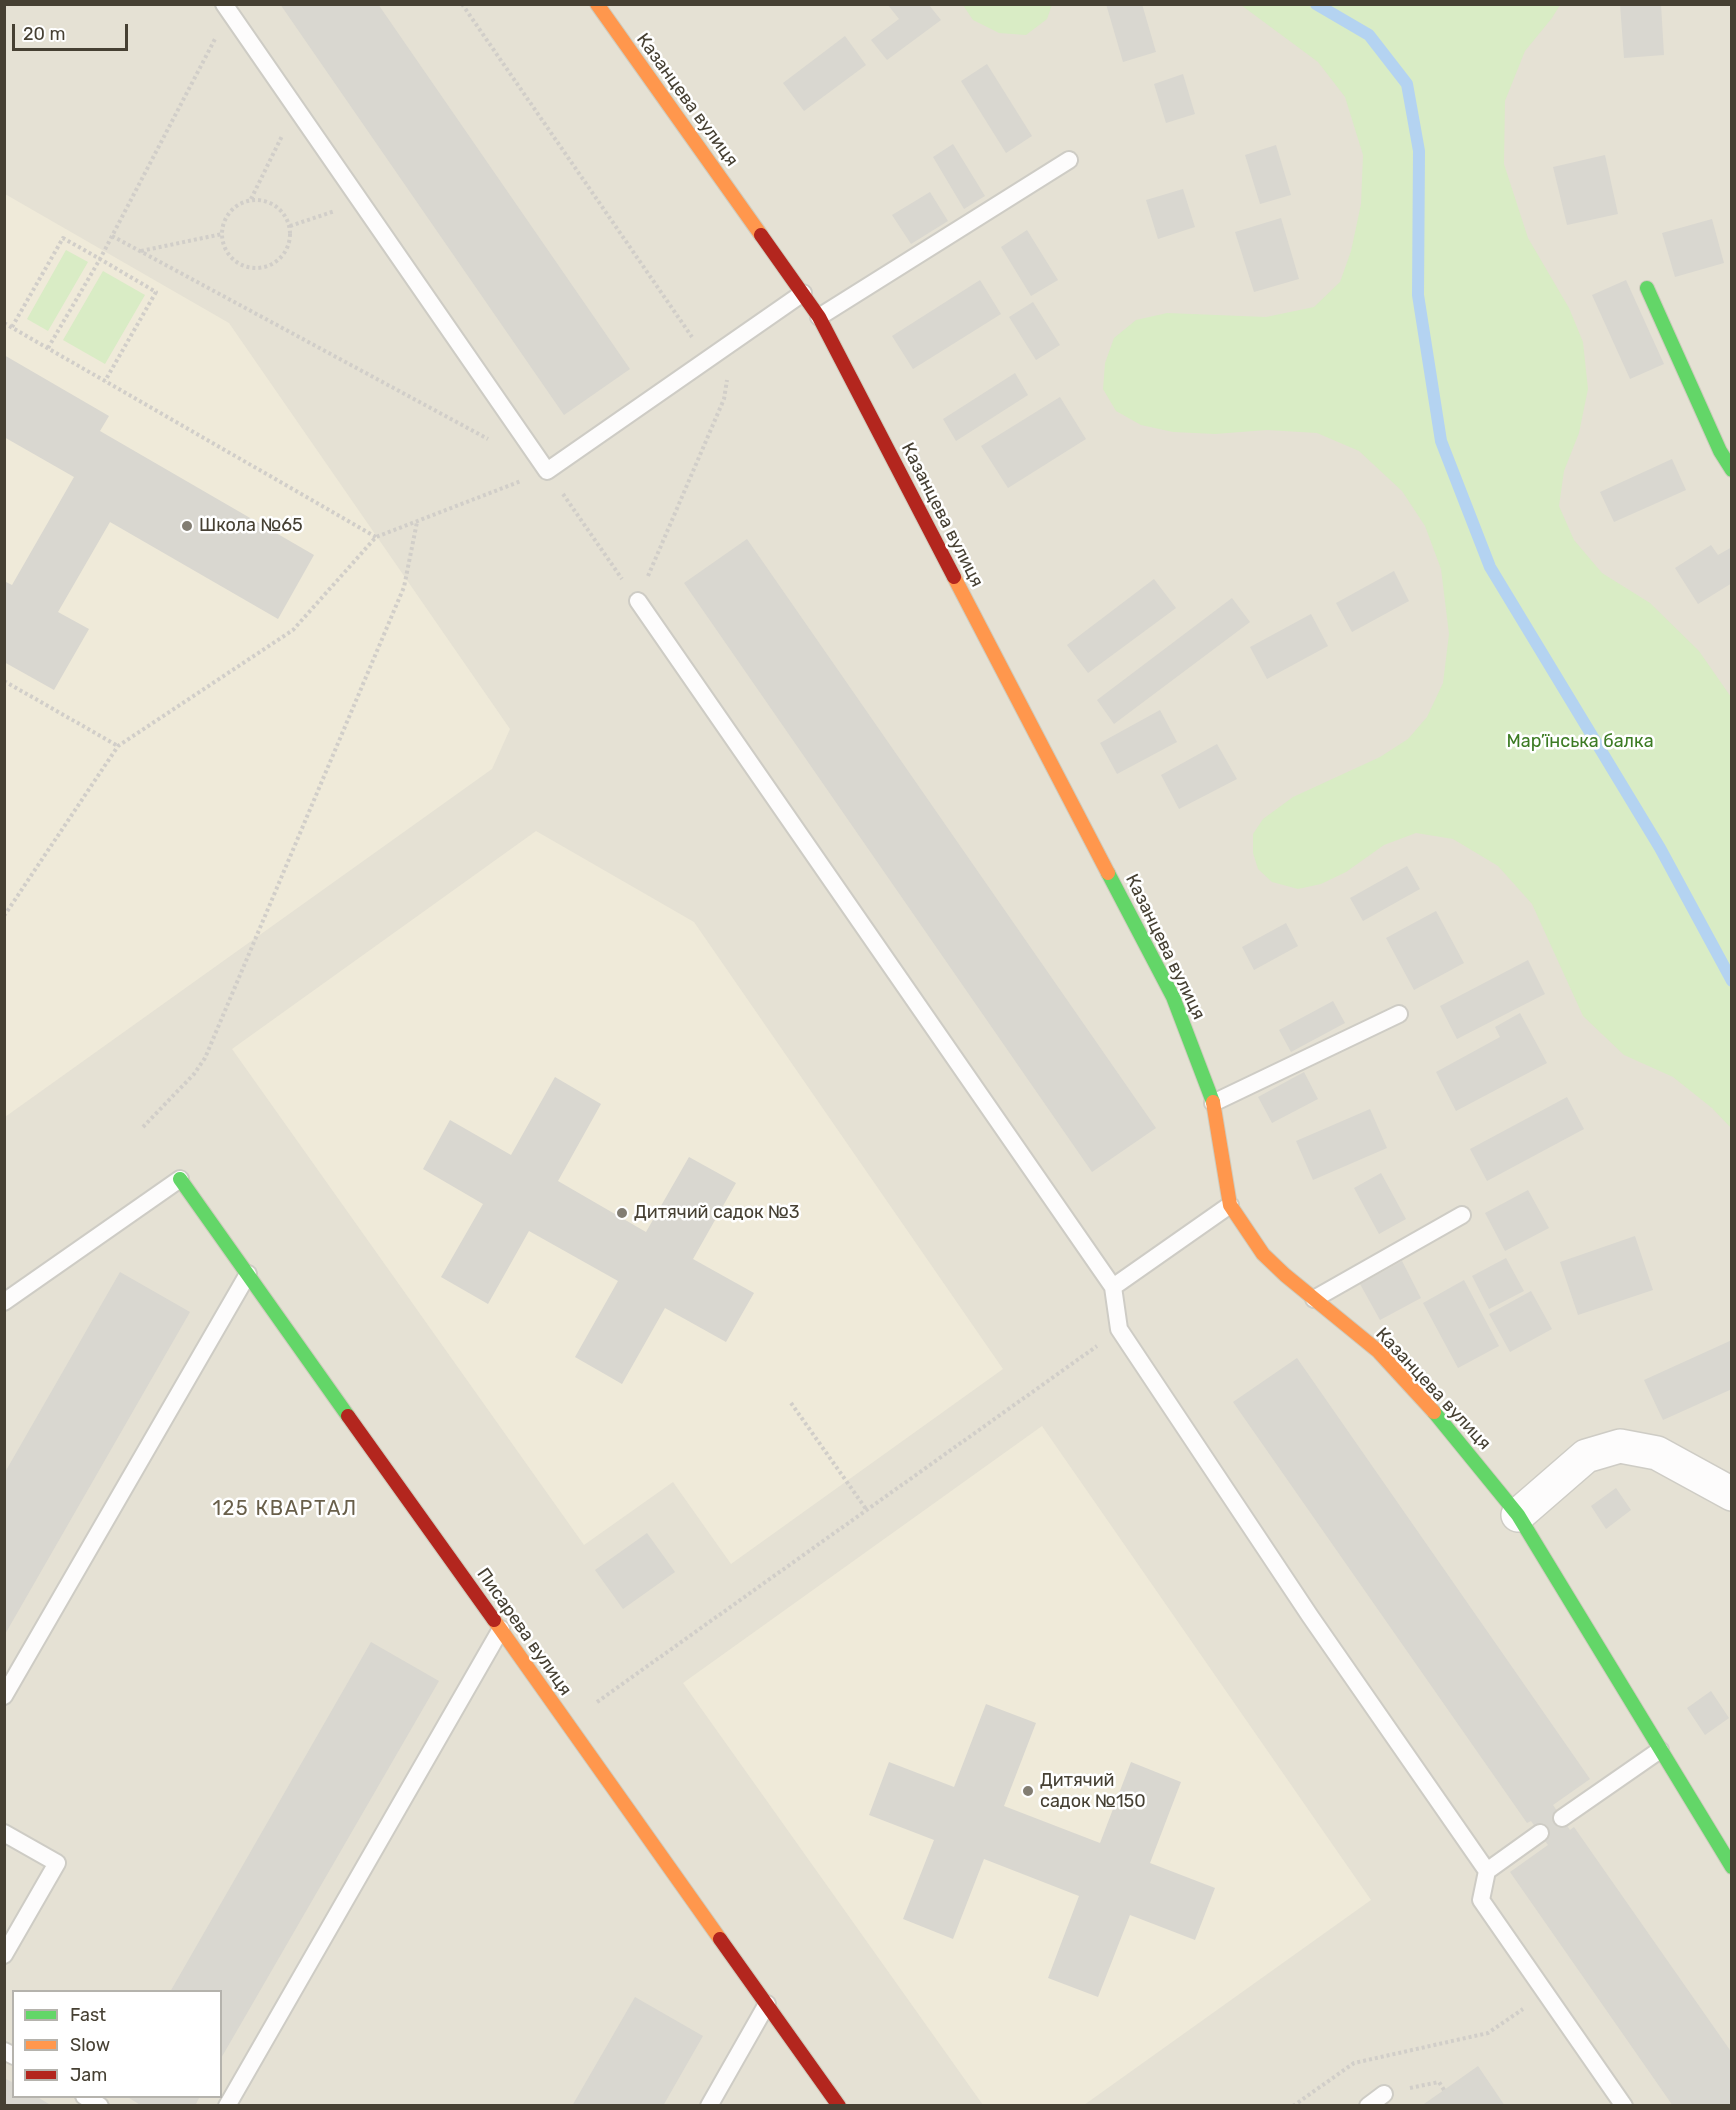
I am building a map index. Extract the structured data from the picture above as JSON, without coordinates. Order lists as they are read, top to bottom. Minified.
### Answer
{"streets":{"street":["Казанцева вулиця","Писарева вулиця"]},"districts":["125 КВАРТАЛ"],"parks":["Мар’їнська балка"],"places":["Школа №65","Дитячий садок №3","Дитячий садок №150"],"legend":["Fast","Slow","Jam"],"scale_bar":"20 m"}
